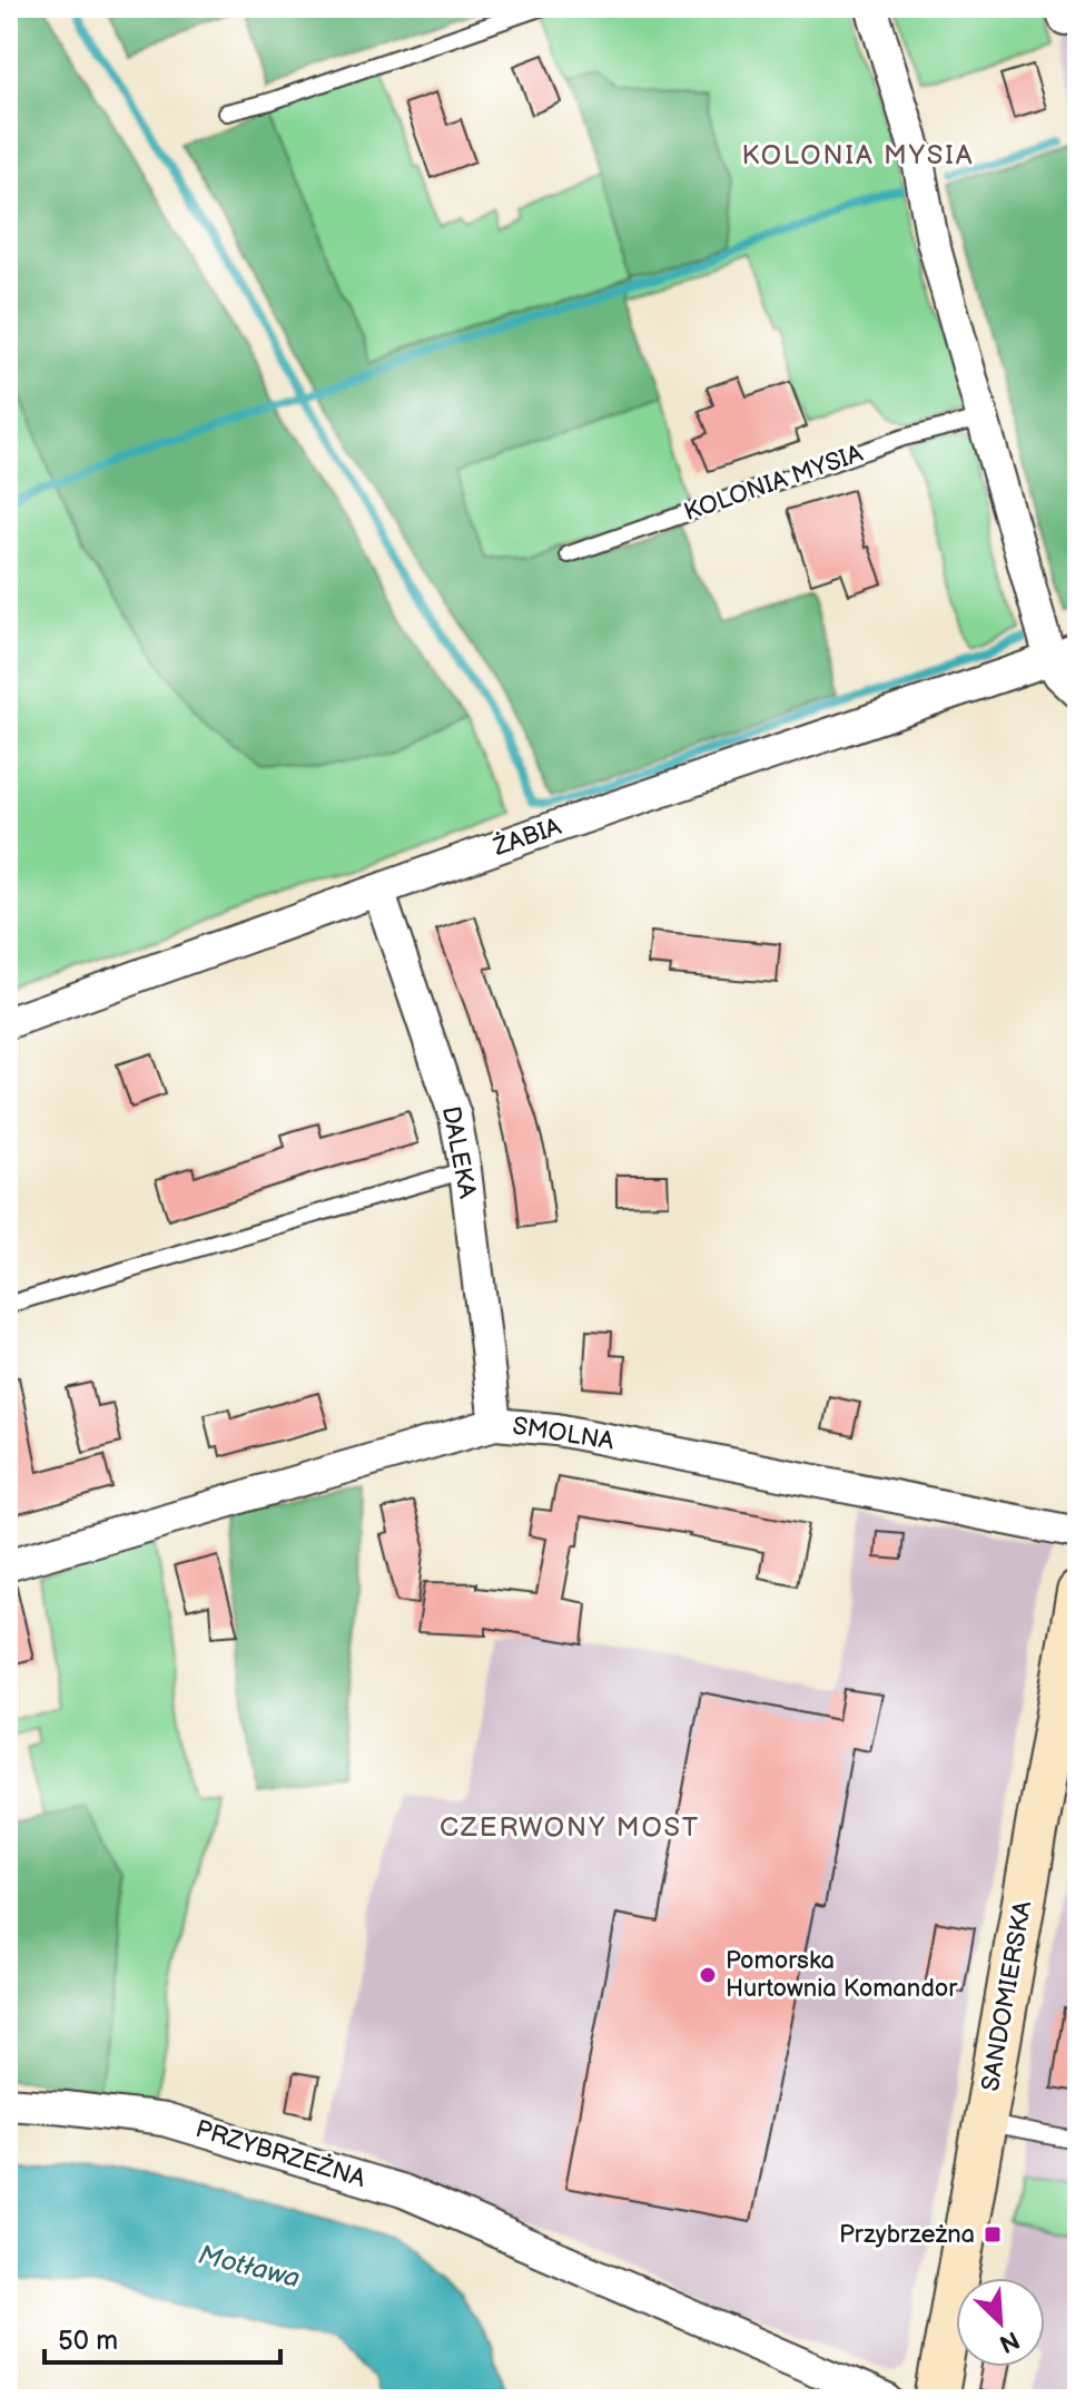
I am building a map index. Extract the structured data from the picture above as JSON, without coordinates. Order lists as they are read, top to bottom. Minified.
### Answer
{"streets":{"street":["ŻABIA","DALEKA","SMOLNA","SANDOMIERSKA","PRZYBRZEŻNA"],"lane":["KOLONIA MYSIA"]},"crossings":[["ŻABIA","DALEKA"],["DALEKA","SMOLNA"]],"districts":["KOLONIA MYSIA","CZERWONY MOST"],"water":["Motława"],"places":{"other":["Pomorska Hurtownia Komandor"],"transit":["Przybrzeżna"]},"scale_bar":"50 m","north":"bottom right"}
